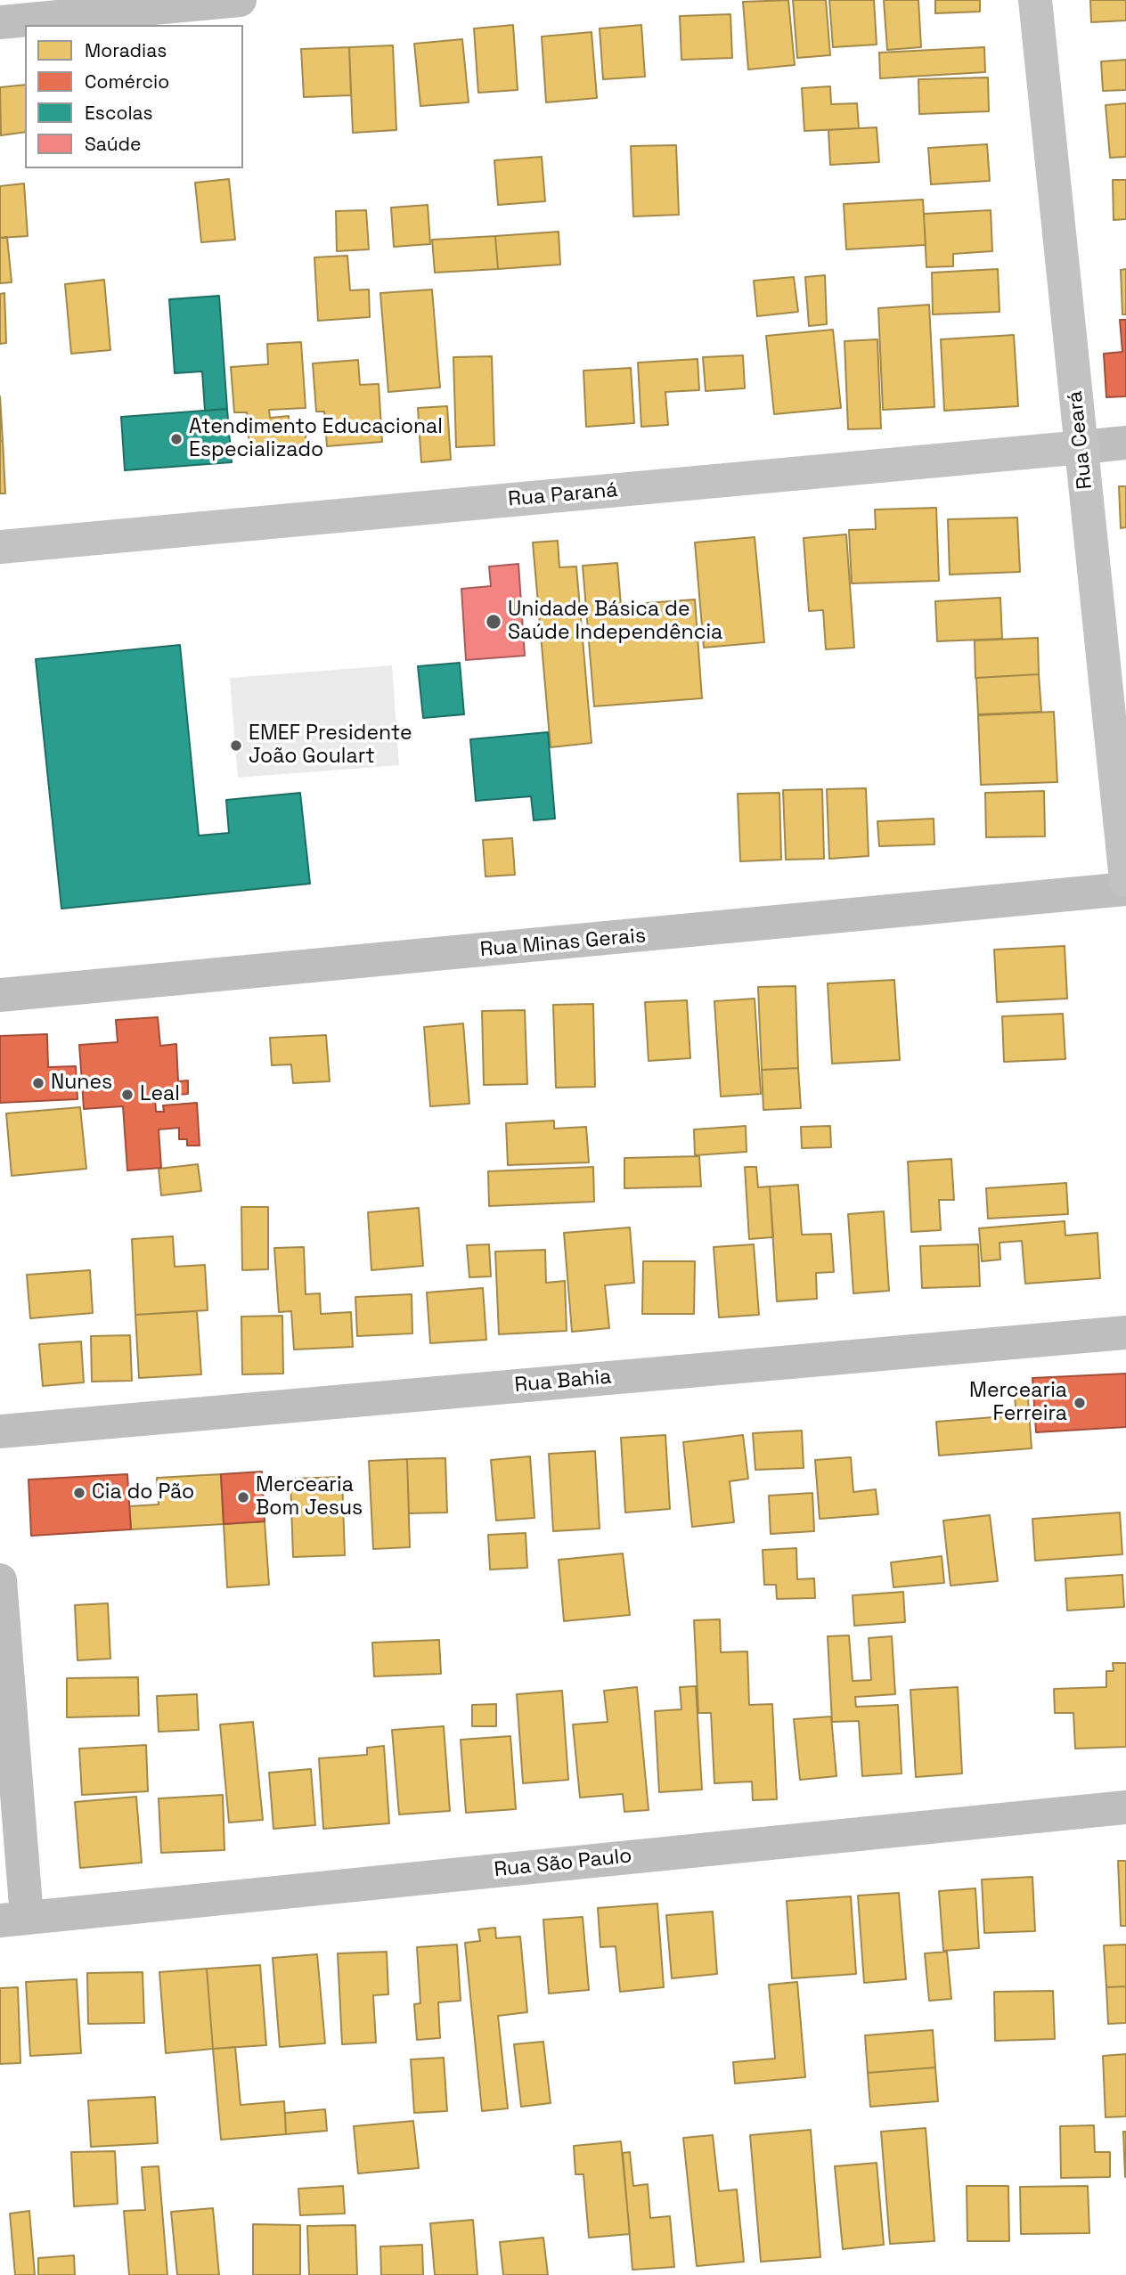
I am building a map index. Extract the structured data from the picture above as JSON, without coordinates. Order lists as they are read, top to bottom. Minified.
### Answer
{"streets":{"street":["Rua Ceará","Rua Paraná","Rua Minas Gerais","Rua Bahia","Rua São Paulo"]},"crossings":[["Rua Ceará","Rua Paraná"]],"places":["Atendimento Educacional Especializado","Unidade Básica de Saúde Independência","EMEF Presidente João Goulart","Nunes","Leal","Mercearia Ferreira","Cia do Pão","Mercearia Bom Jesus"],"legend":["Moradias","Comércio","Escolas","Saúde"]}
